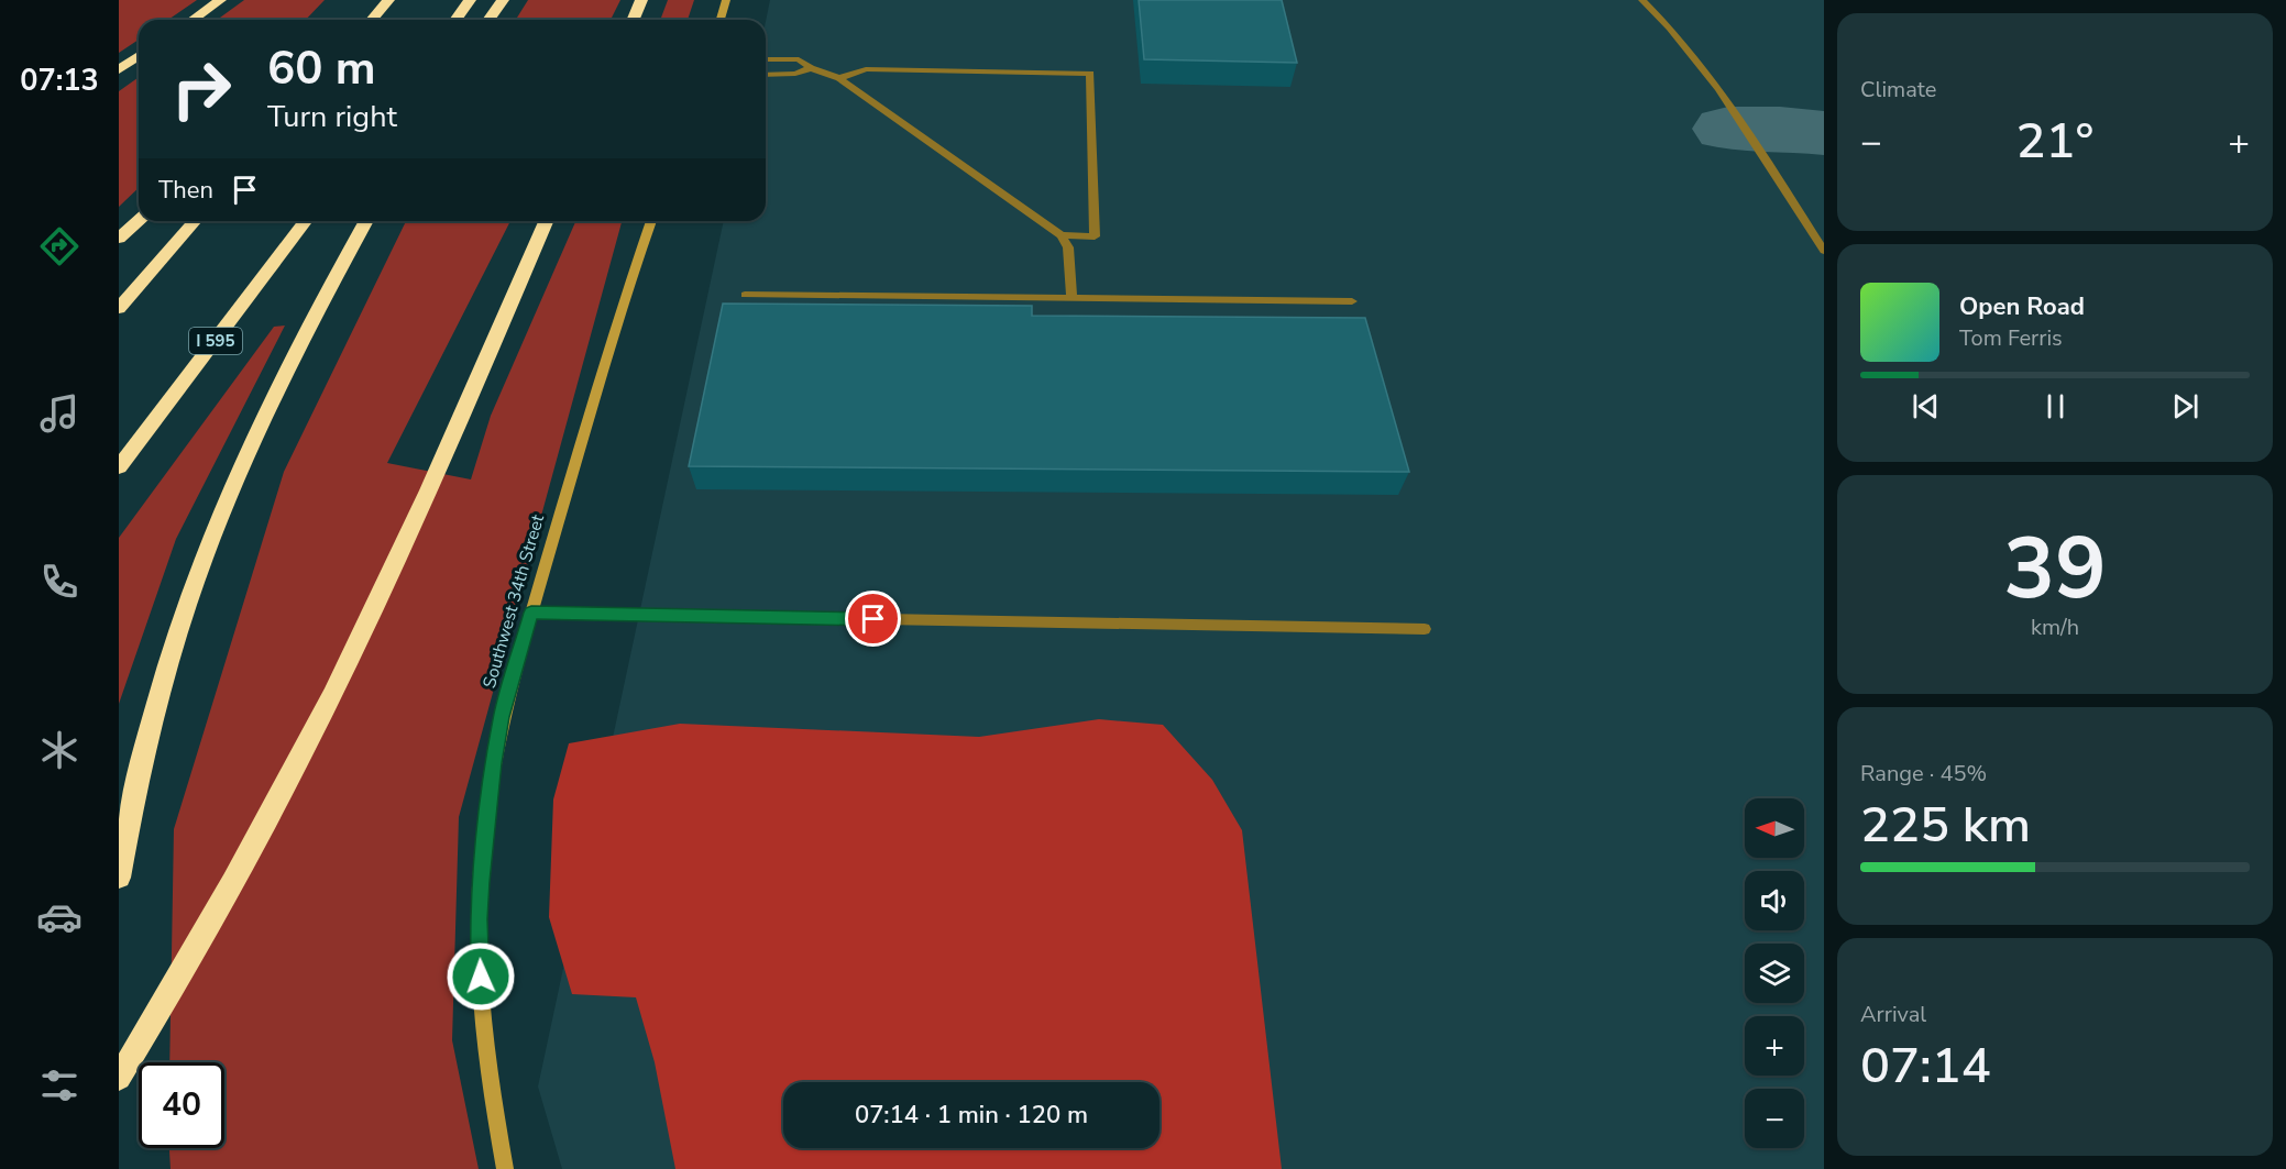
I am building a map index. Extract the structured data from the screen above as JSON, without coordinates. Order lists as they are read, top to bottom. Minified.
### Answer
{"streets":{"highway":["I 595"],"street":["Southwest 34th Street"]},"north":"left","page":{"tabs":"07:13","tile":["Climate",["39","km/h"],["Range · 45%","225 km"],["Arrival","07:14"]],"turn":["60 m","Turn right"],"heat":["−","21°","+"],"then":"Then","song":["Open Road","Tom Ferris"],"map_buttons":["+","−"],"limit":"40","trip":"07:14 · 1 min · 120 m"}}
